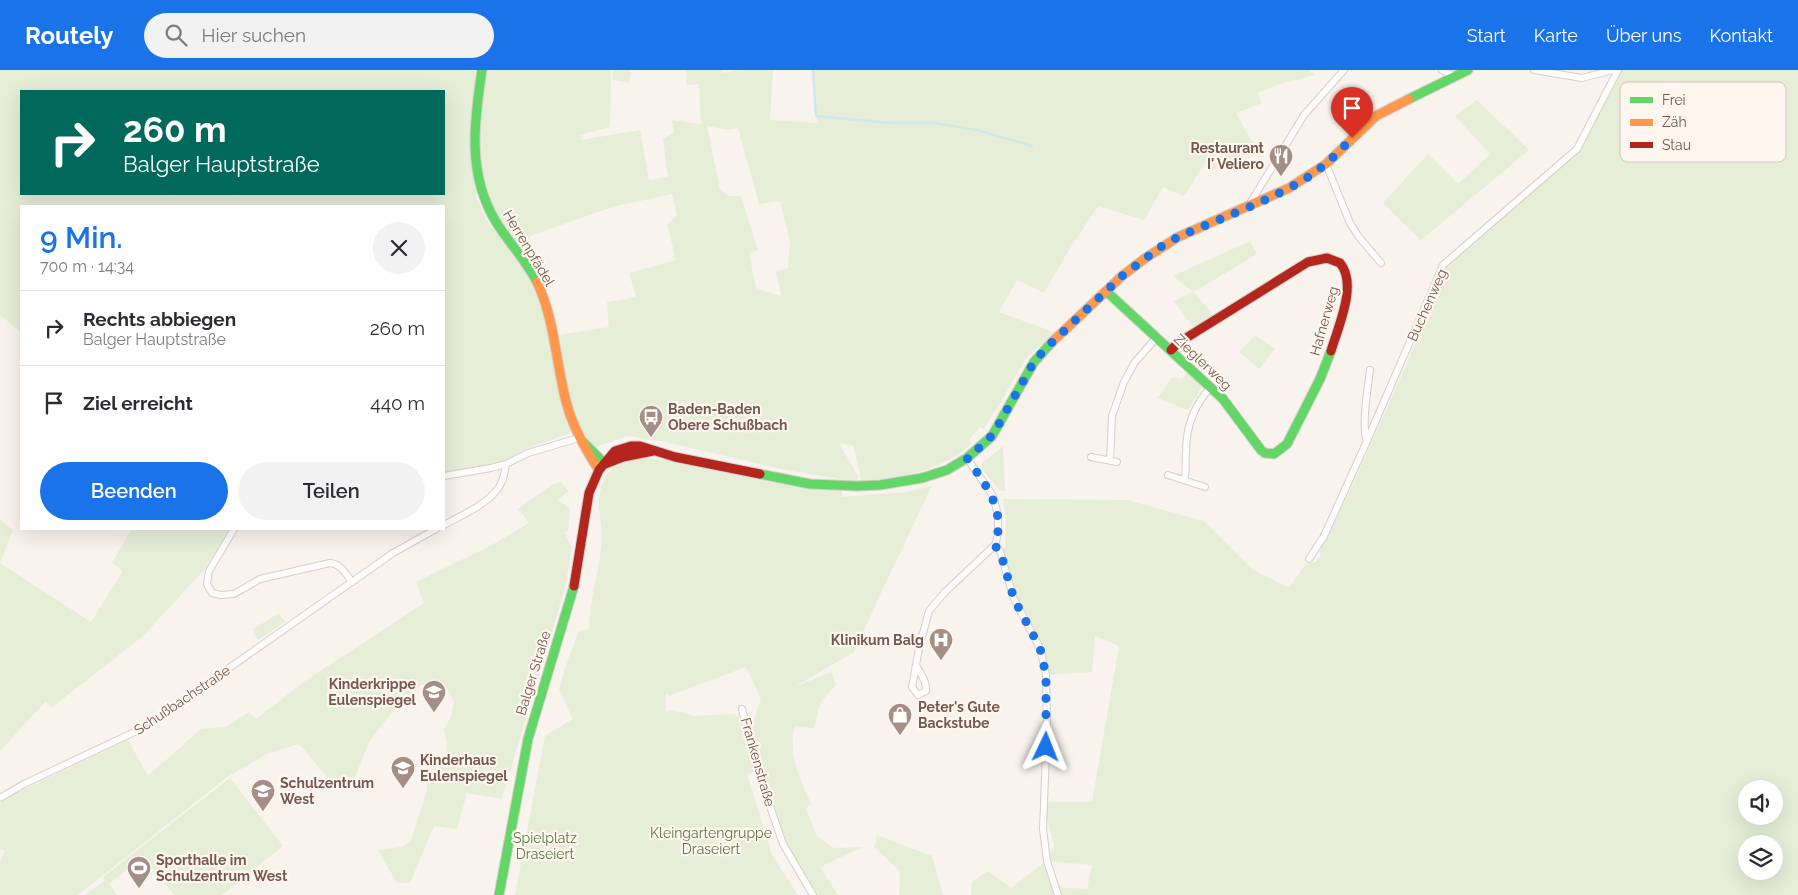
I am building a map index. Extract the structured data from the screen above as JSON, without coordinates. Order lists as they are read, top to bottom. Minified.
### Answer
{"streets":{"street":["Herrenpfädel","Buchenweg","Hafnerweg","Zieglerweg","Balger Straße","Schußbachstraße","Frankenstraße"]},"crossings":[["Herrenpfädel","Balger Straße"],["Hafnerweg","Zieglerweg"],["Zieglerweg","Balger Straße"]],"parks":["Kleingartengruppe Draseiert","Spielplatz Draseiert"],"places":{"restaurant":["Restaurant I' Veliero"],"bus stop":["Baden-Baden Obere Schußbach"],"hospital":["Klinikum Balg"],"school or university":["Kinderkrippe Eulenspiegel","Kinderhaus Eulenspiegel","Schulzentrum West"],"shop":["Peter's Gute Backstube"],"sports":["Sporthalle im Schulzentrum West"]},"legend":["Frei","Zäh","Stau"],"page":{"header":"Routely","search":"Hier suchen","nav":["Start","Karte","Über uns","Kontakt"],"turn":["260 m","Balger Hauptstraße"],"heading":["9 Min.","700 m · 14:34"],"list":[{"name":"Rechts abbiegen","note":"Balger Hauptstraße","value":"260 m"},{"name":"Ziel erreicht","value":"440 m"}],"buttons":["Beenden","Teilen"]}}
